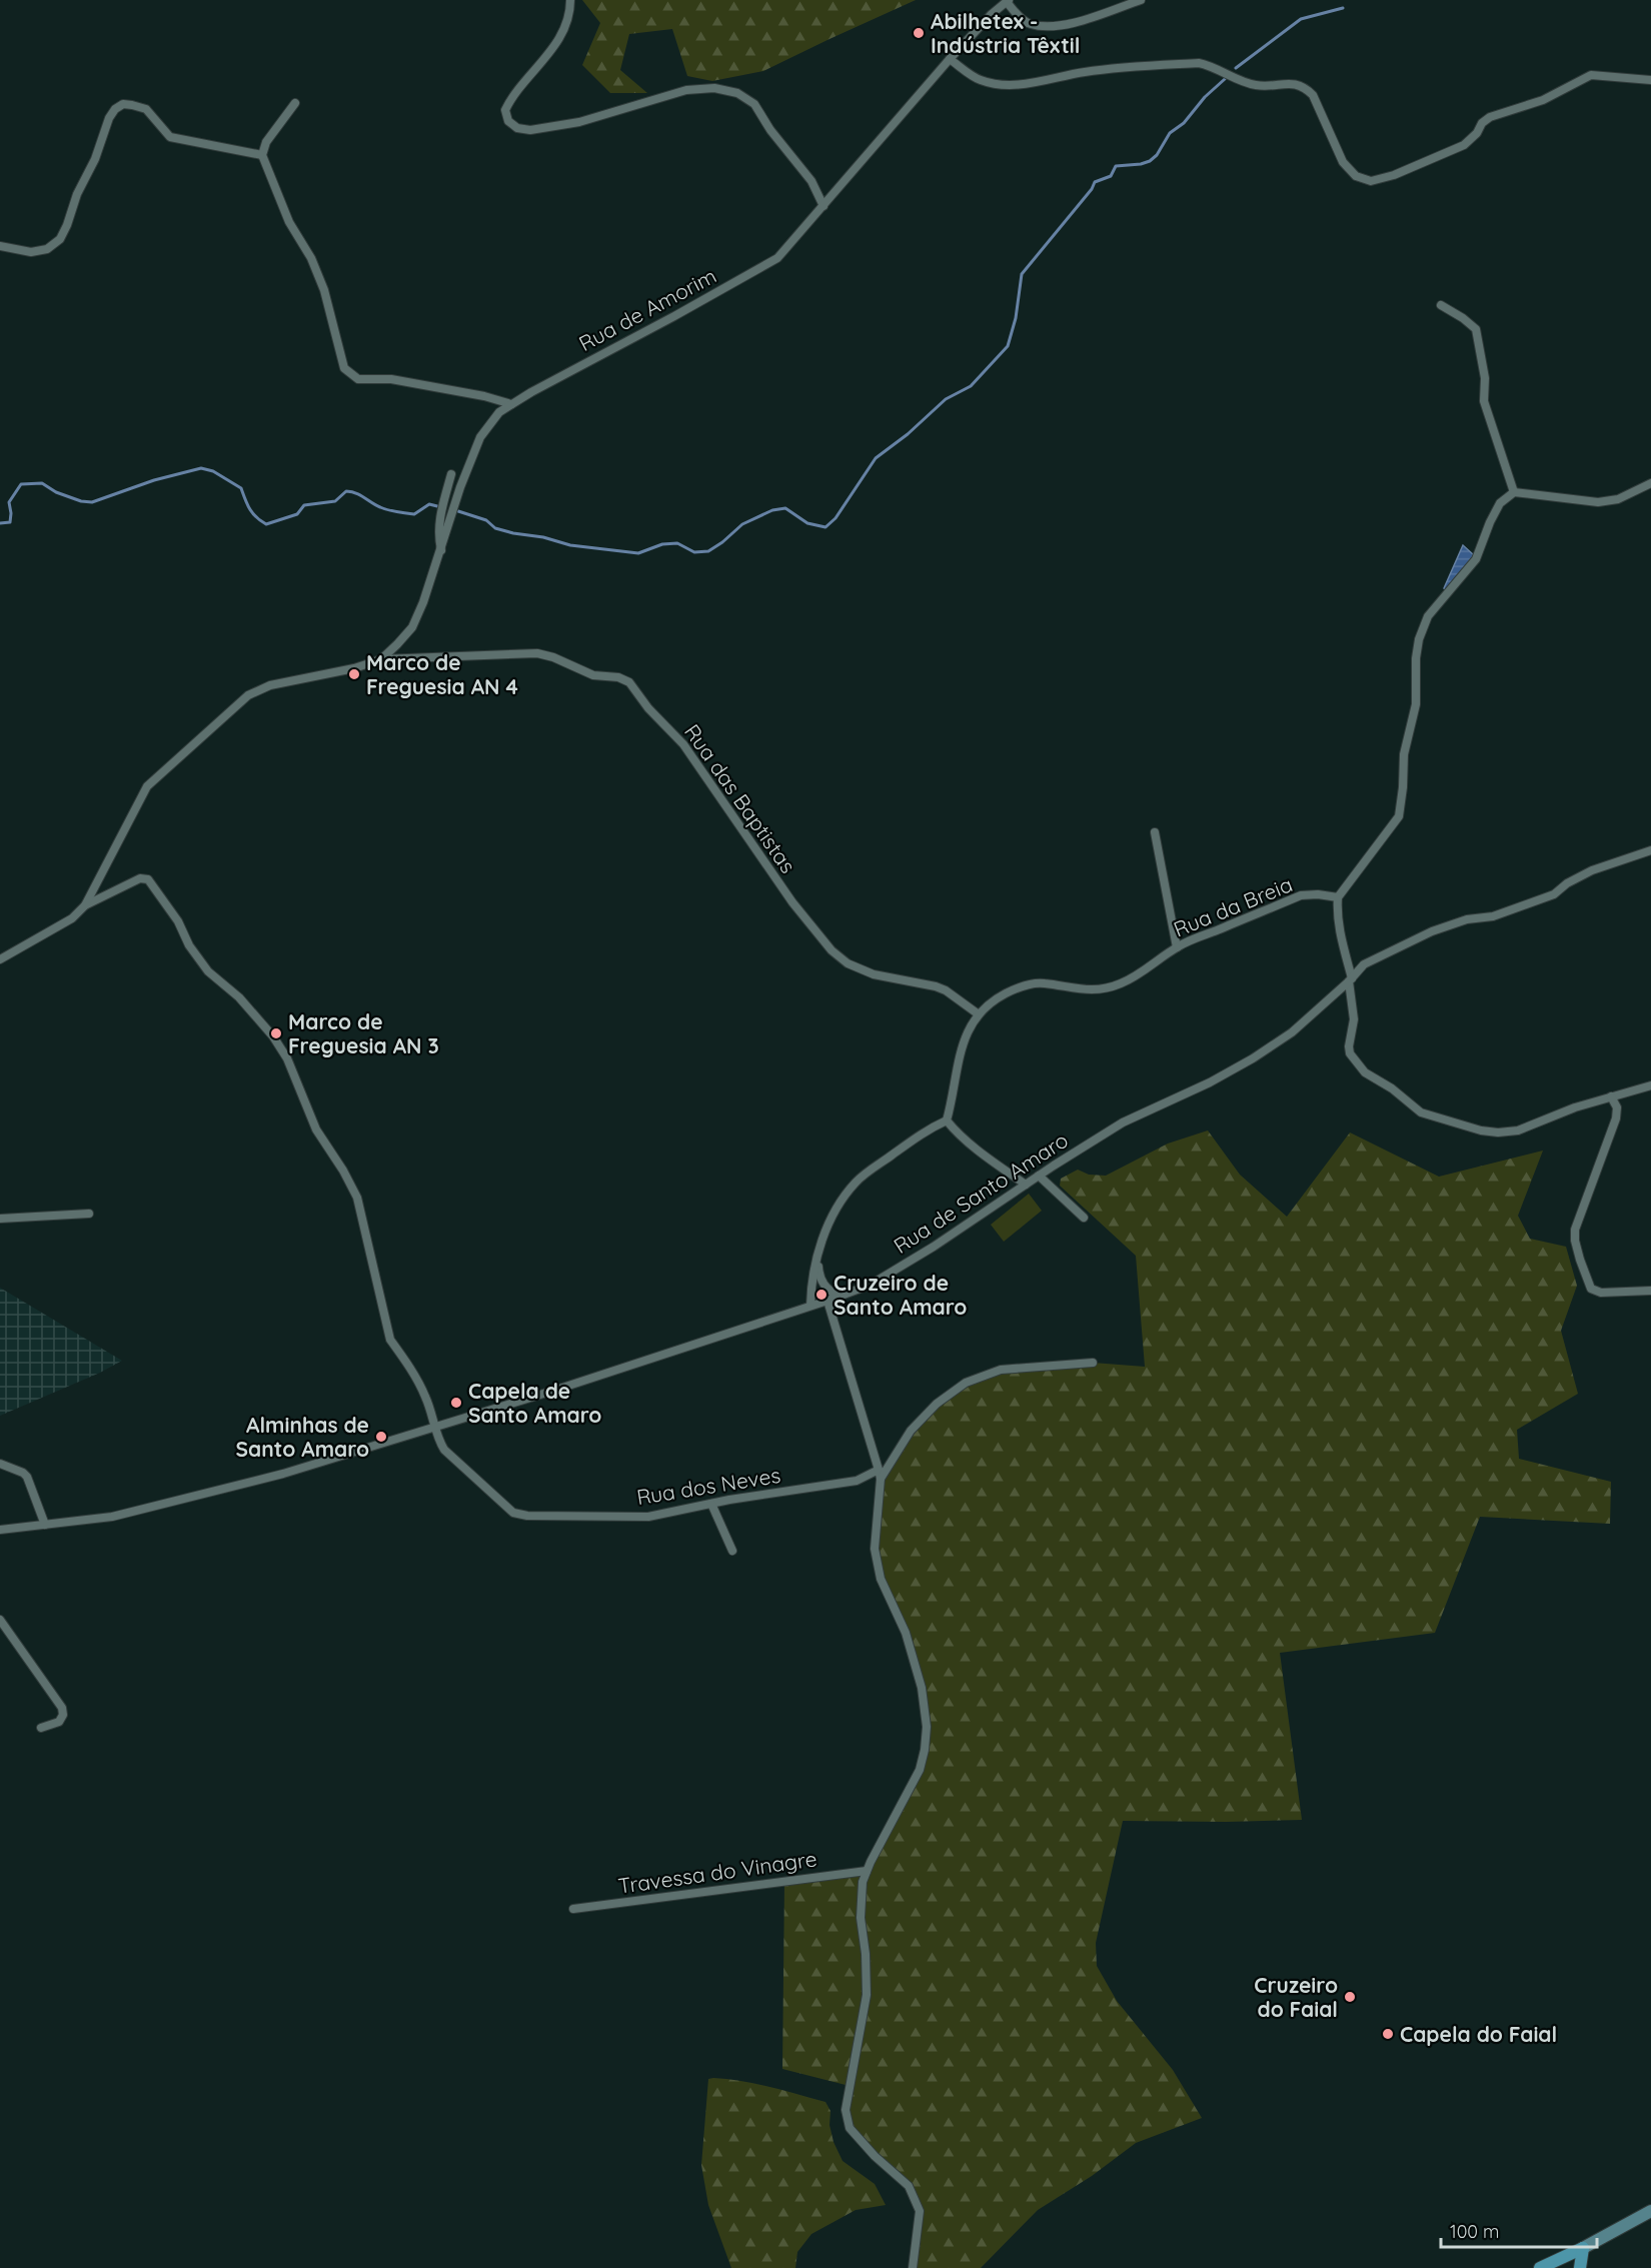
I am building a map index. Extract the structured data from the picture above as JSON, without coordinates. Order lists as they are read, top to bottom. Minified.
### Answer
{"streets":{"street":["Rua de Amorim","Rua das Baptistas","Rua da Breia","Rua de Santo Amaro","Rua dos Neves","Travessa do Vinagre"]},"crossings":[["Rua de Amorim","Rua das Baptistas"],["Rua de Amorim","Rua dos Neves"],["Rua das Baptistas","Rua da Breia"],["Rua de Santo Amaro","Rua dos Neves"]],"places":["Abilhetex - Indústria Têxtil","Marco de Freguesia AN 4","Marco de Freguesia AN 3","Cruzeiro de Santo Amaro","Capela de Santo Amaro","Alminhas de Santo Amaro","Cruzeiro do Faial","Capela do Faial"],"scale_bar":"100 m"}
